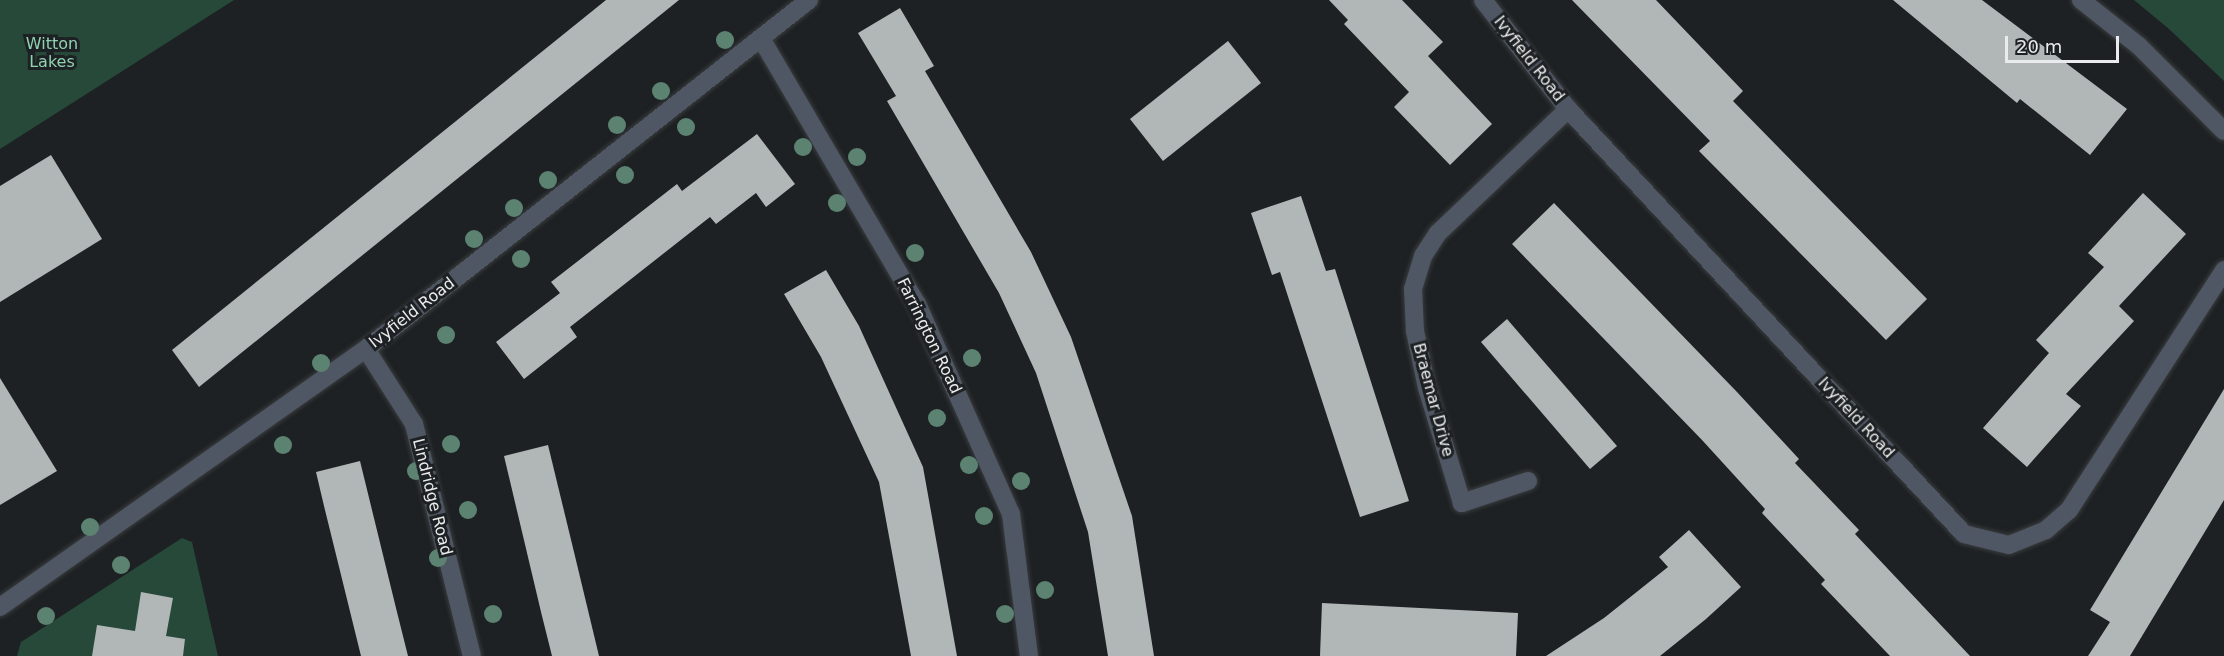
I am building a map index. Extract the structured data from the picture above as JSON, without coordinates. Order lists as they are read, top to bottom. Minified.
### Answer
{"streets":{"street":["Ivyfield Road","Farrington Road","Braemar Drive","Lindridge Road"]},"crossings":[["Ivyfield Road","Farrington Road"],["Ivyfield Road","Braemar Drive"],["Ivyfield Road","Lindridge Road"]],"parks":["Witton Lakes"],"scale_bar":"20 m"}
